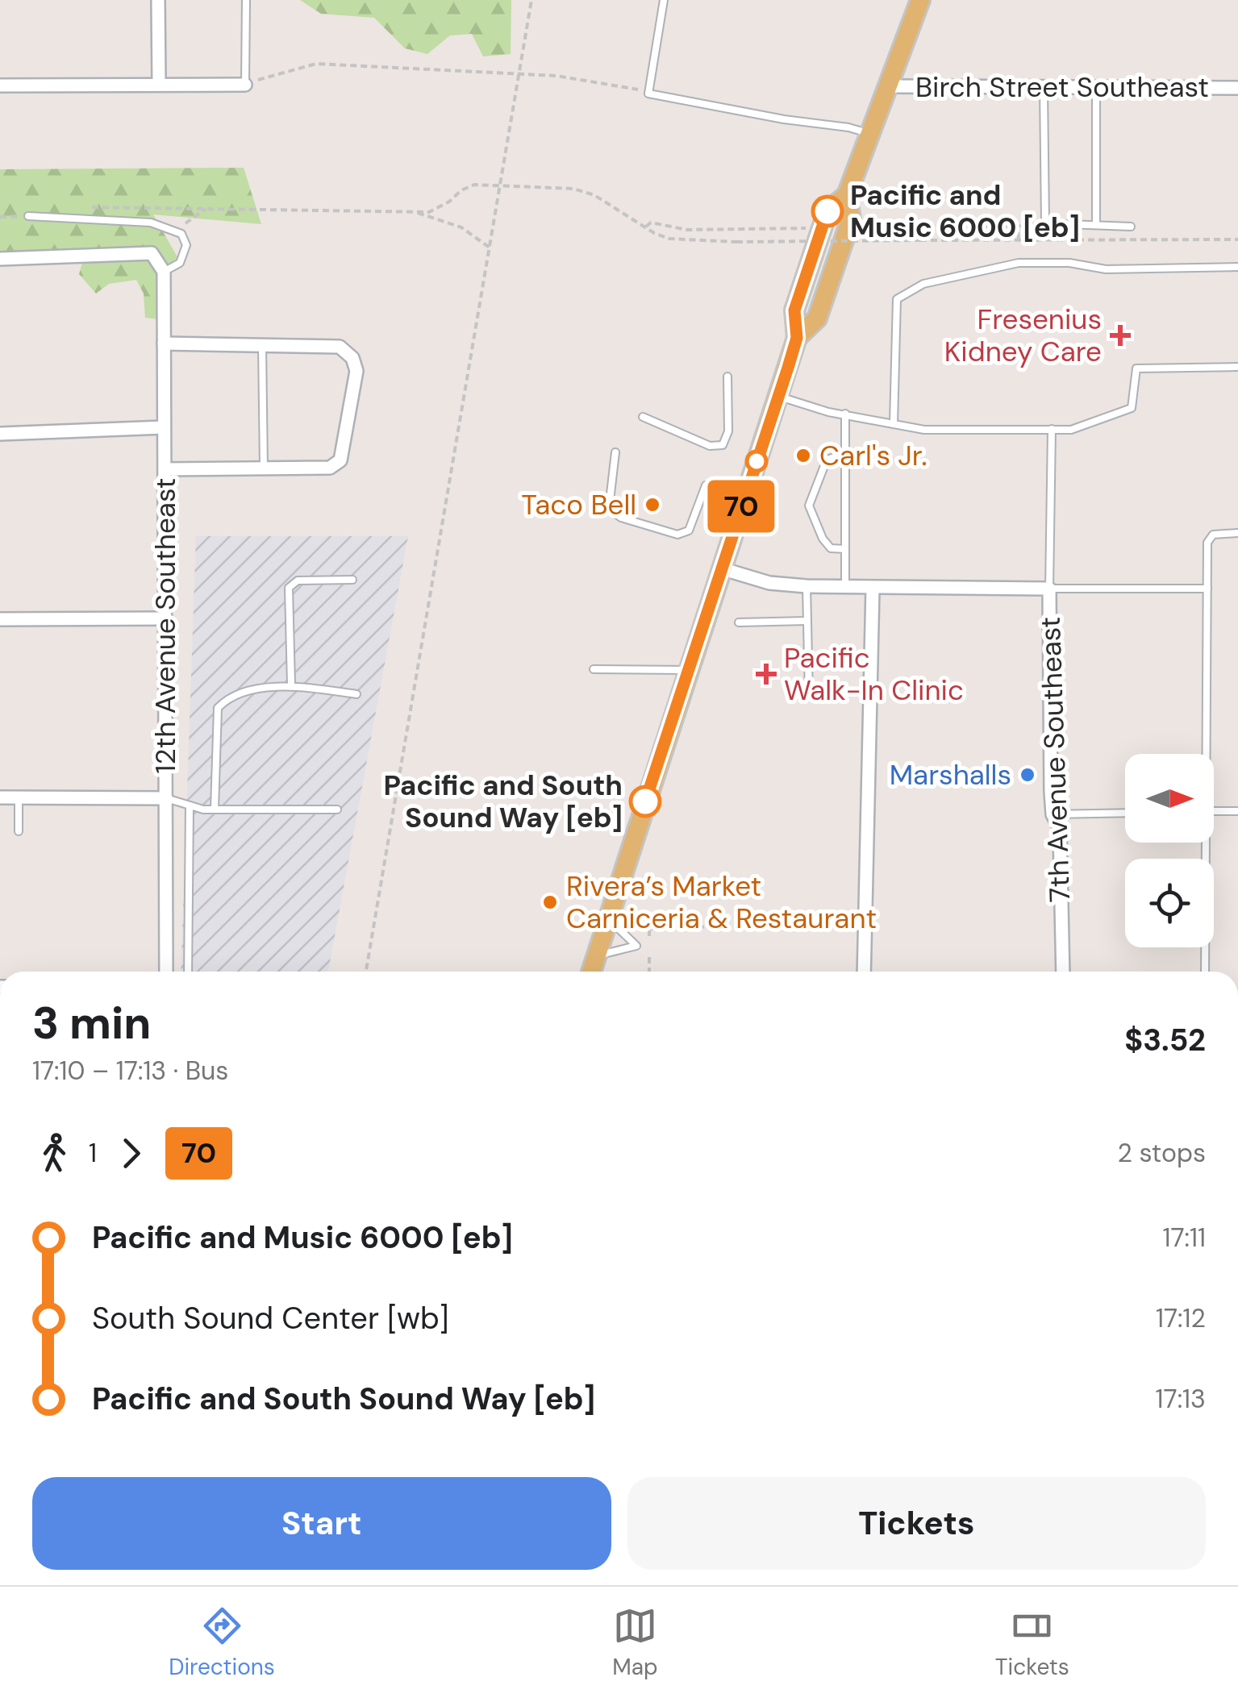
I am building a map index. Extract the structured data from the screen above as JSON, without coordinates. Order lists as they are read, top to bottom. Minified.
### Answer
{"streets":{"street":["Birch Street Southeast","12th Avenue Southeast","7th Avenue Southeast"]},"places":{"other":["Pacific and Music 6000 [eb]","Carl's Jr.","Taco Bell","Marshalls","Pacific and South Sound Way [eb]","Rivera’s Market Carniceria & Restaurant"],"health":["Fresenius Kidney Care","Pacific Walk-In Clinic"]},"lines":["bus line 70"],"north":"right","page":{"on_map":"70","heading":["3 min","17:10 – 17:13 · Bus","$3.52"],"legs":["1","70","2 stops"],"list":[{"name":"Pacific and Music 6000 [eb]","value":"17:11"},{"name":"South Sound Center [wb]","value":"17:12"},{"name":"Pacific and South Sound Way [eb]","value":"17:13"}],"buttons":["Start","Tickets"],"tabs":["Directions","Map","Tickets"]}}
